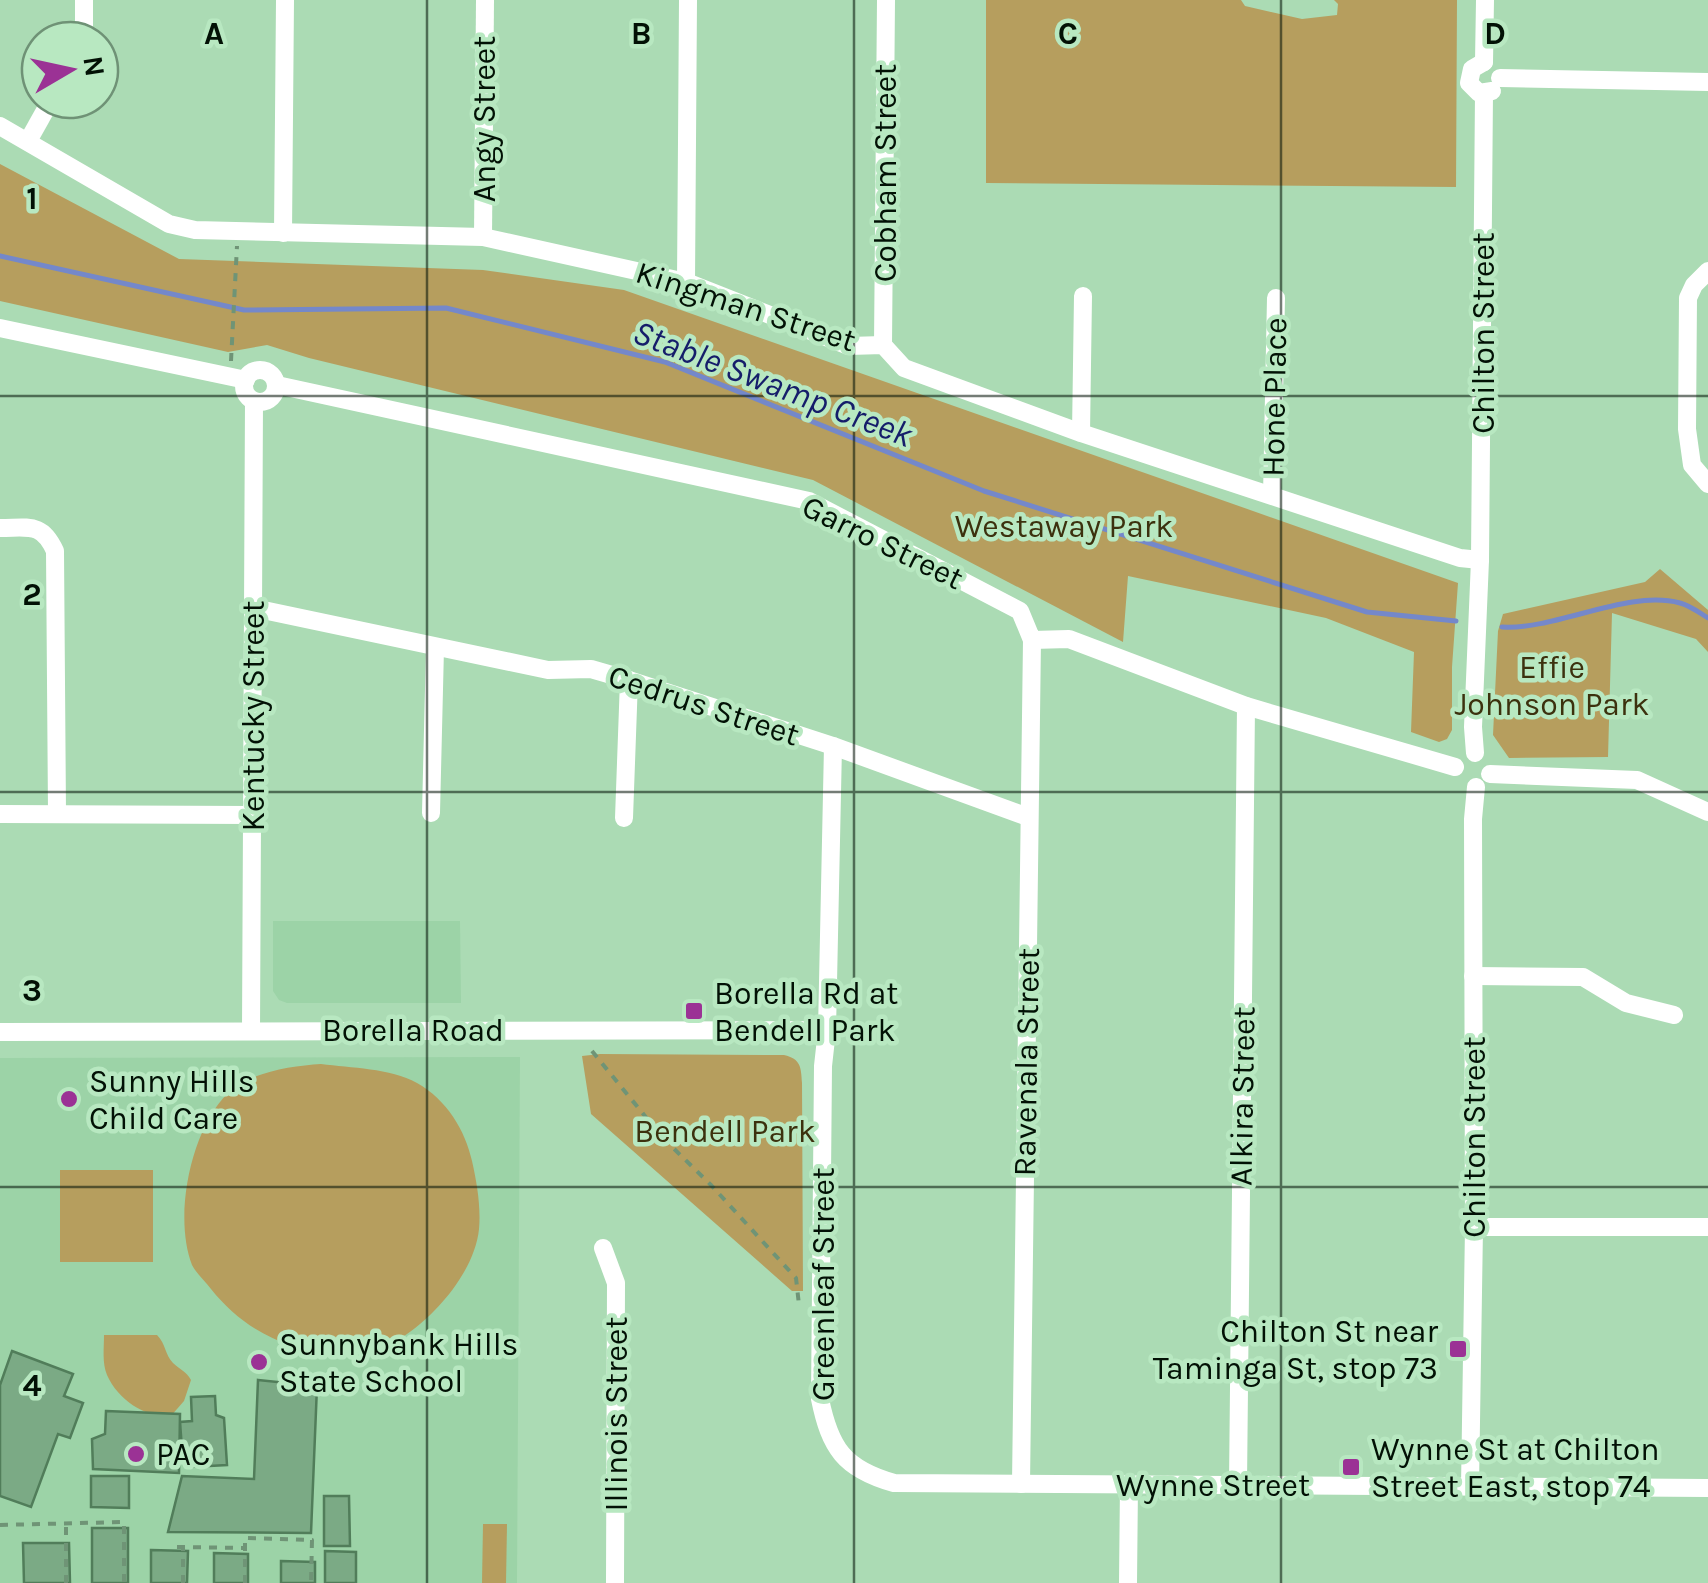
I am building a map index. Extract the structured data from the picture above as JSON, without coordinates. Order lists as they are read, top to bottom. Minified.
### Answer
{"streets":{"street":["Angy Street","Cobham Street","Kingman Street","Chilton Street","Hone Place","Garro Street","Cedrus Street","Kentucky Street","Borella Road","Ravenala Street","Alkira Street","Greenleaf Street","Illinois Street","Wynne Street"]},"crossings":[["Angy Street","Kingman Street"],["Cobham Street","Kingman Street"],["Kingman Street","Chilton Street"],["Kingman Street","Hone Place"],["Chilton Street","Wynne Street"],["Garro Street","Kentucky Street"],["Garro Street","Ravenala Street"],["Cedrus Street","Kentucky Street"],["Cedrus Street","Ravenala Street"],["Cedrus Street","Greenleaf Street"],["Kentucky Street","Borella Road"],["Borella Road","Greenleaf Street"],["Ravenala Street","Wynne Street"],["Alkira Street","Wynne Street"],["Greenleaf Street","Wynne Street"]],"water":["Stable Swamp Creek"],"parks":["Westaway Park","Effie Johnson Park","Bendell Park"],"places":{"transit":["Borella Rd at Bendell Park","Chilton St near Taminga St, stop 73","Wynne St at Chilton Street East, stop 74"],"other":["Sunny Hills Child Care","Sunnybank Hills State School","PAC"]},"north":"right","grid":{"columns":["A","B","C","D"],"rows":["1","2","3","4"]}}
